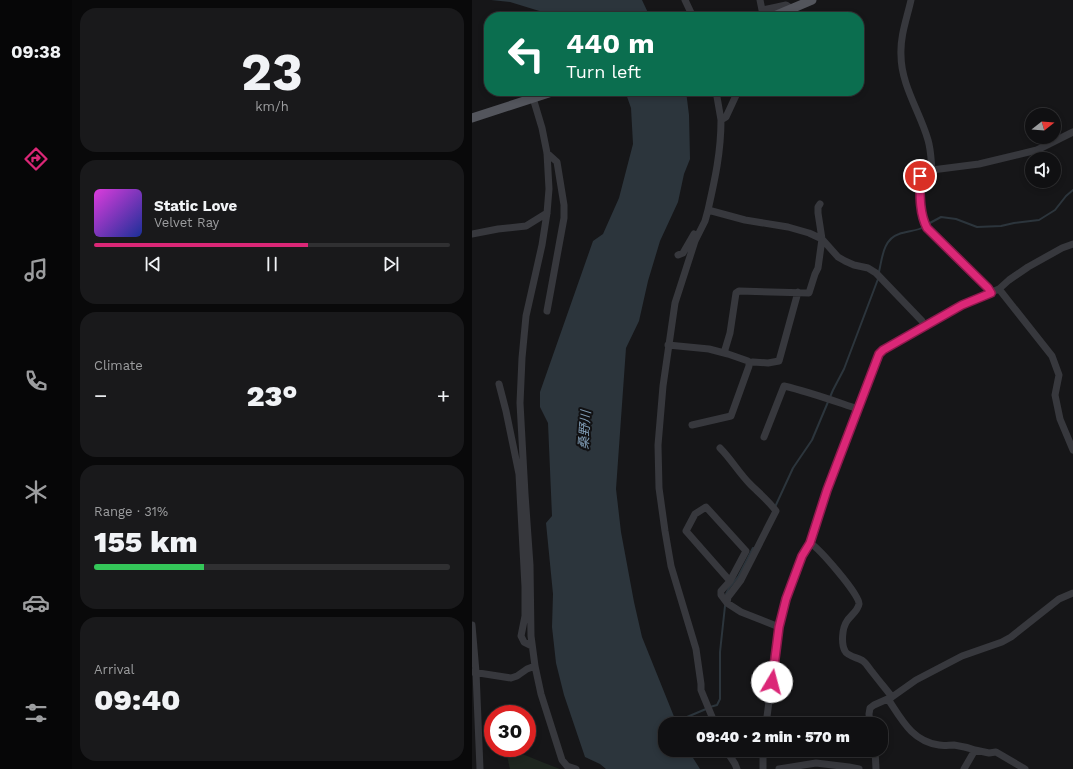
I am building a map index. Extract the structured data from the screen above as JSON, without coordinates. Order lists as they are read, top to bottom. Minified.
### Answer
{"water":["桑野川"],"north":"right","page":{"tabs":"09:38","tile":[["23","km/h"],"Climate",["Range · 31%","155 km"],["Arrival","09:40"]],"turn":["440 m","Turn left"],"song":["Static Love","Velvet Ray"],"heat":["−","23°","+"],"limit":"30","trip":"09:40 · 2 min · 570 m"}}
